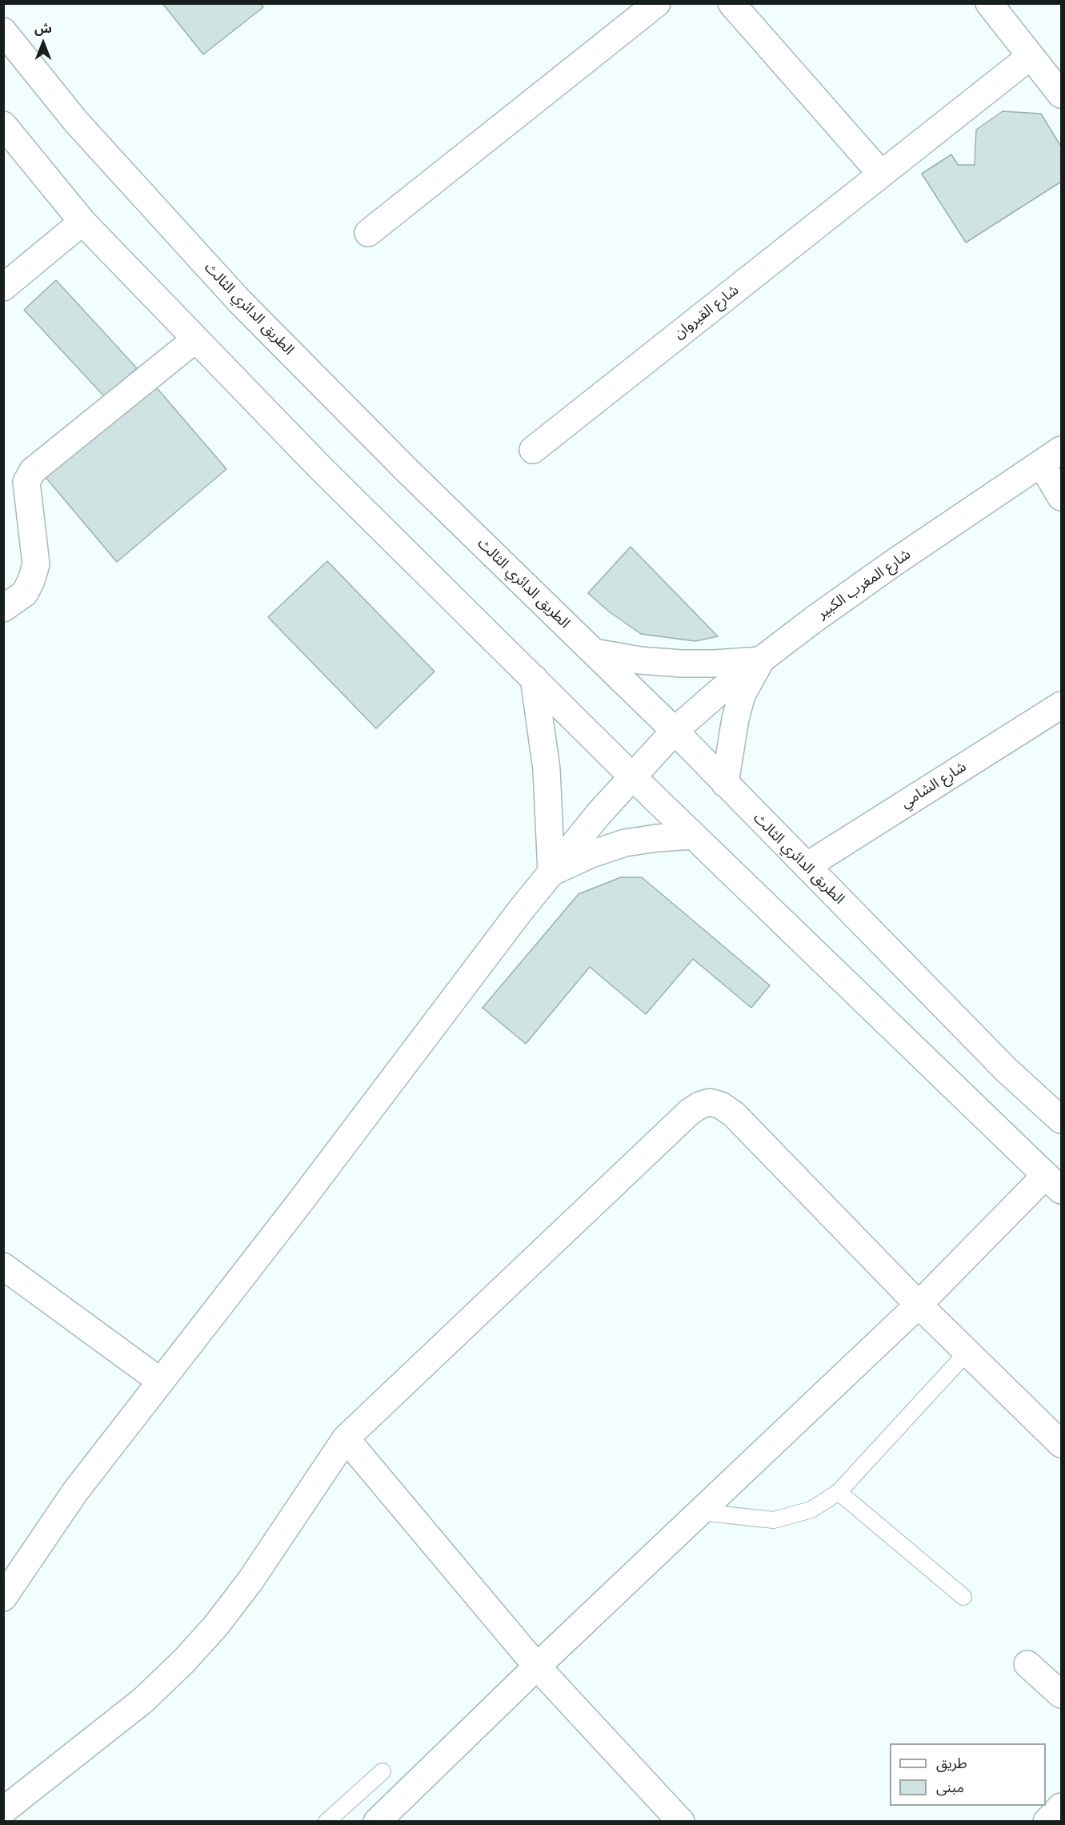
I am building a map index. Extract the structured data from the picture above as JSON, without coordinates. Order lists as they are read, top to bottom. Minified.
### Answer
{"streets":{"street":["الطريق الدائري الثالث","شارع القيروان","شارع المغرب الكبير","شارع الشامي"]},"crossings":[["الطريق الدائري الثالث","شارع المغرب الكبير"],["الطريق الدائري الثالث","شارع الشامي"]],"legend":["طريق","مبنى"],"north":"top"}
